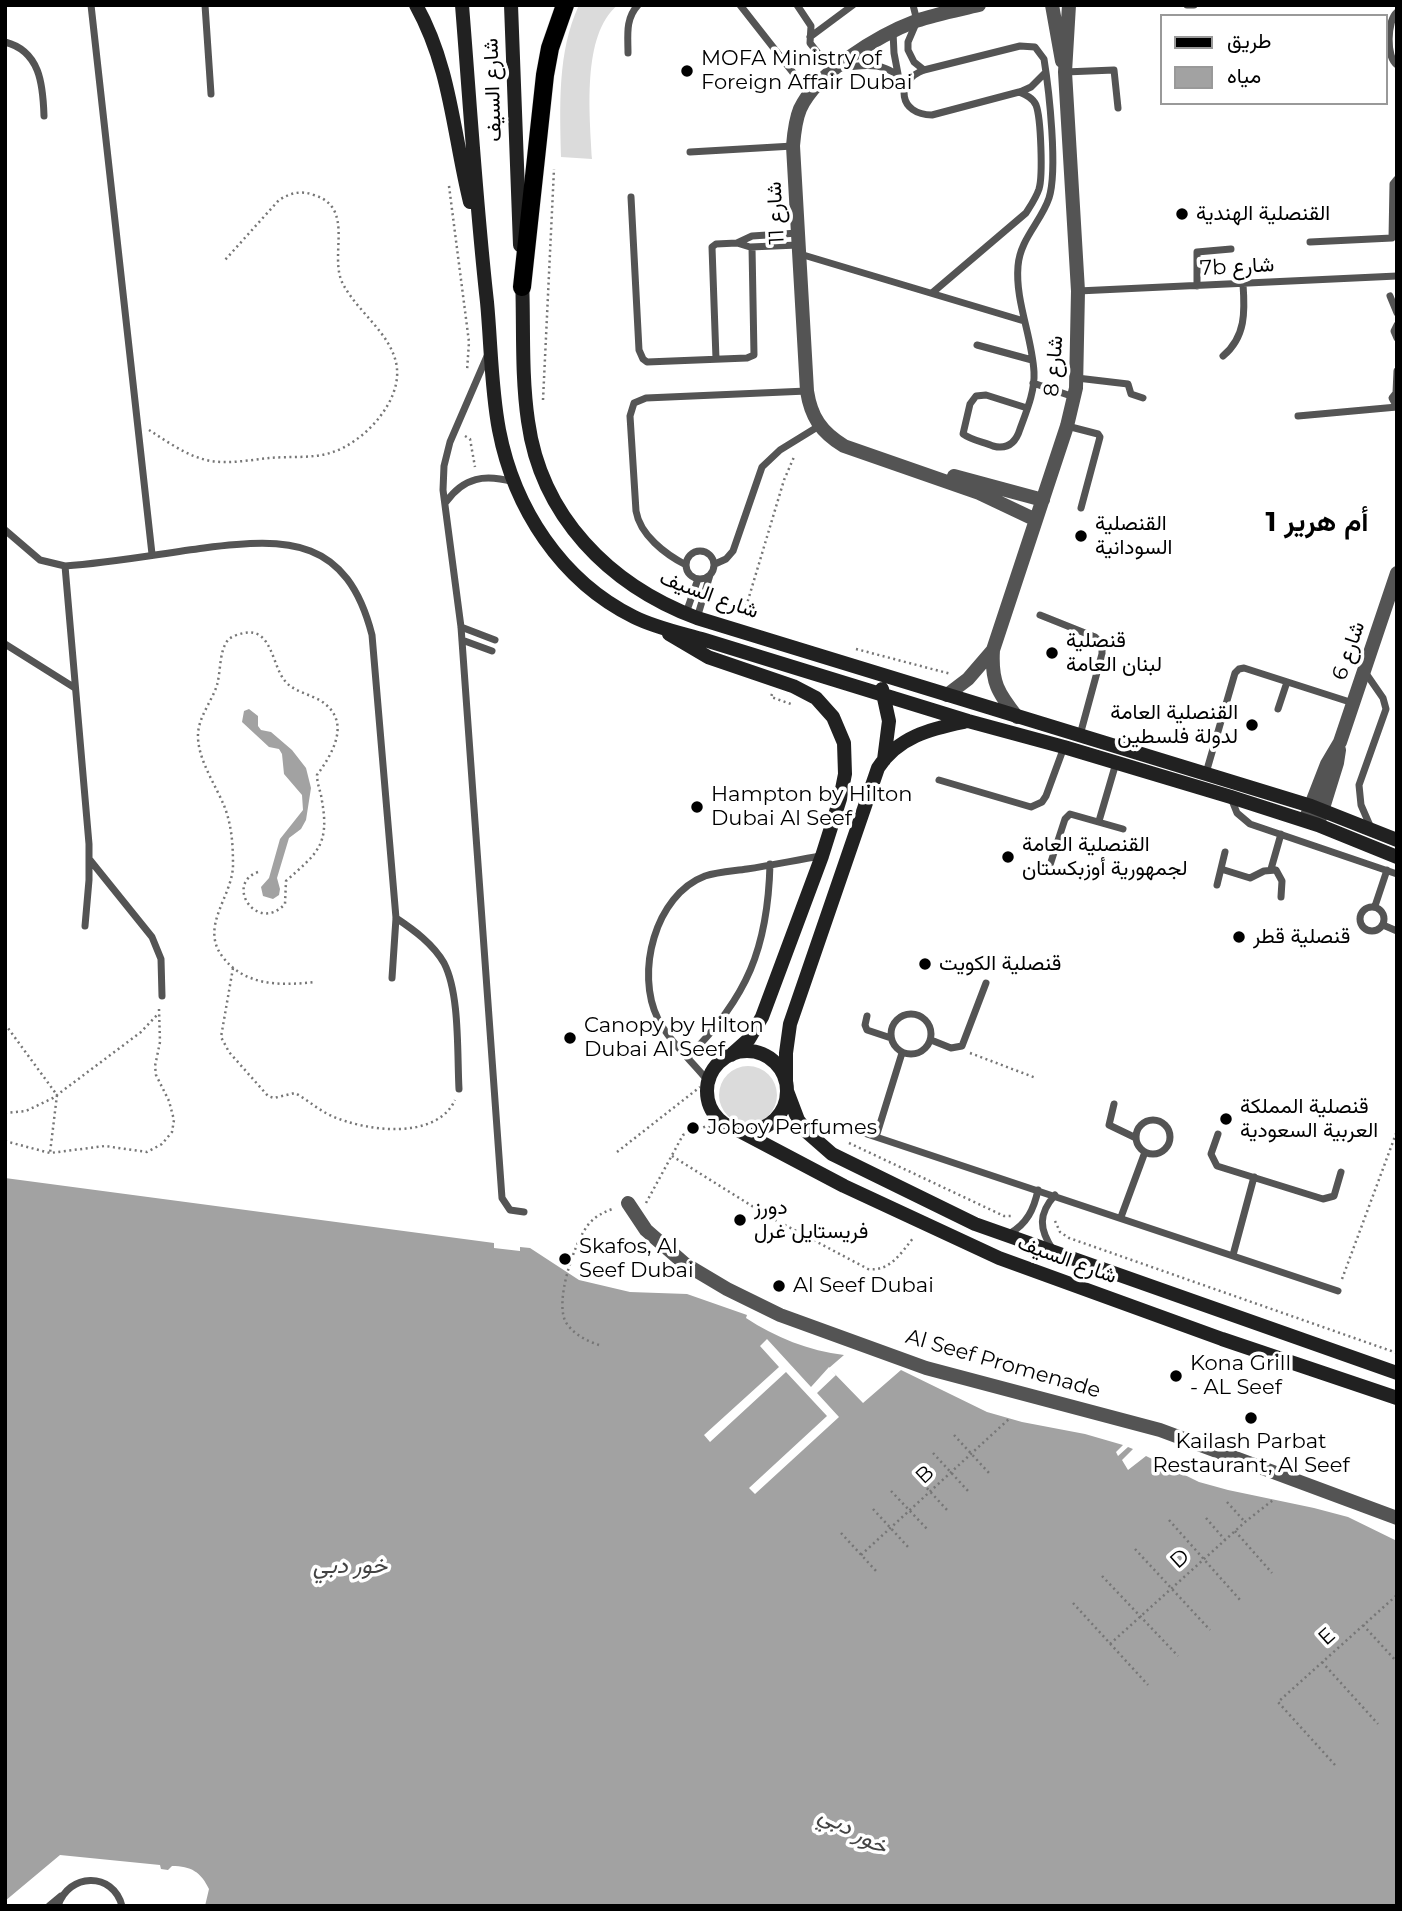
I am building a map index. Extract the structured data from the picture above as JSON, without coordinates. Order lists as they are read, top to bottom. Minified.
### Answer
{"streets":{"main road":["شارع السيف"],"street":["شارع 11","شارع 8","شارع 6","Al Seef Promenade"],"lane":["7b شارع"],"path":["B","D","E"]},"crossings":[["شارع السيف","شارع 8"],["شارع السيف","شارع 6"],["7b شارع","شارع 8"]],"districts":["أم هرير 1"],"water":["خور دبي"],"places":["MOFA Ministry of Foreign Affair Dubai","القنصلية الهندية","القنصلية السودانية","قنصلية لبنان العامة","القنصلية العامة لدولة فلسطين","Hampton by Hilton Dubai Al Seef","القنصلية العامة لجمهورية أوزبكستان","قنصلية قطر","قنصلية الكويت","Canopy by Hilton Dubai Al Seef","قنصلية المملكة العربية السعودية","Joboy Perfumes","دورز فريستايل غرل","Skafos, Al Seef Dubai","Al Seef Dubai","Kona Grill - AL Seef","Kailash Parbat Restaurant, Al Seef"],"legend":["طريق","مياه"]}
